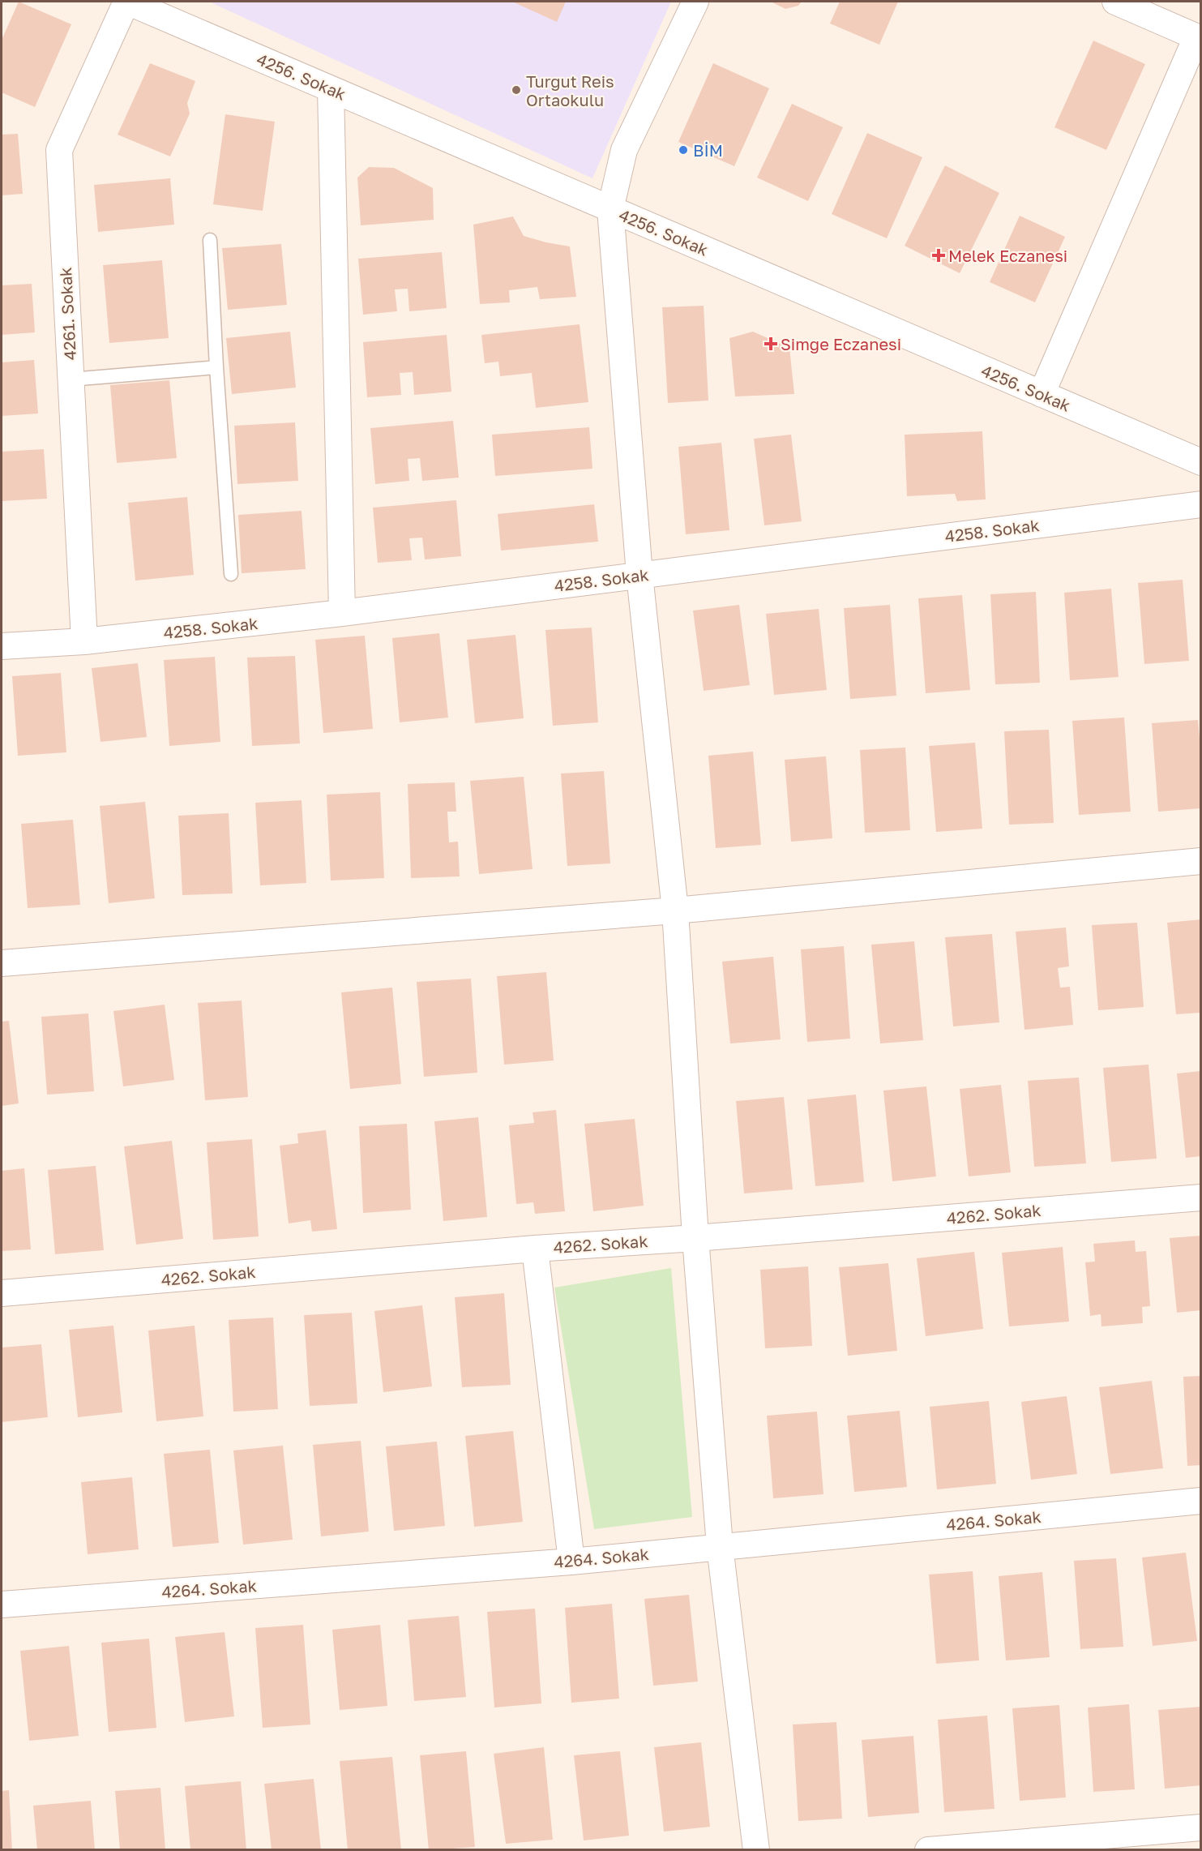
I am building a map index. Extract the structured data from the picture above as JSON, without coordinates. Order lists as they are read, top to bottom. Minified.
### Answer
{"streets":{"street":["4256. Sokak","4261. Sokak","4258. Sokak","4262. Sokak","4264. Sokak"]},"crossings":[["4256. Sokak","4261. Sokak"],["4261. Sokak","4258. Sokak"]],"places":{"other":["Turgut Reis Ortaokulu","BİM"],"health":["Melek Eczanesi","Simge Eczanesi"]}}
